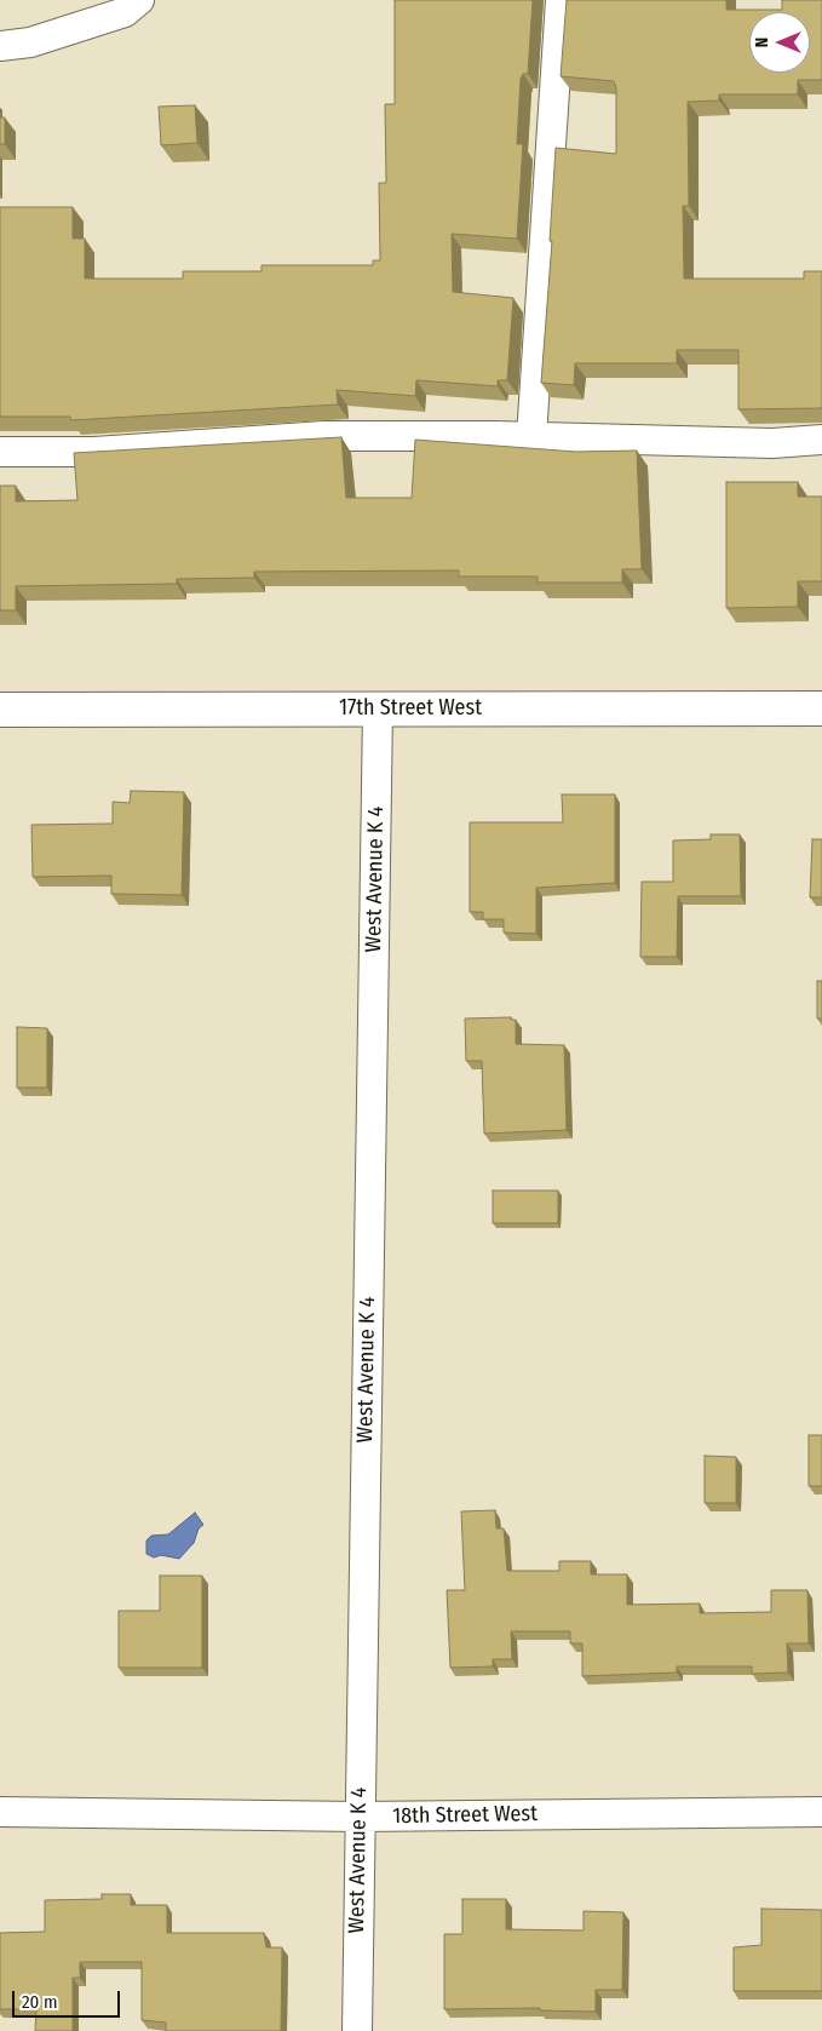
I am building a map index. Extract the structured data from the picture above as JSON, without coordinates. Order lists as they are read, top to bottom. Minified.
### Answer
{"streets":{"street":["17th Street West","West Avenue K 4","18th Street West"]},"crossings":[["17th Street West","West Avenue K 4"],["West Avenue K 4","18th Street West"]],"scale_bar":"20 m","north":"left"}
